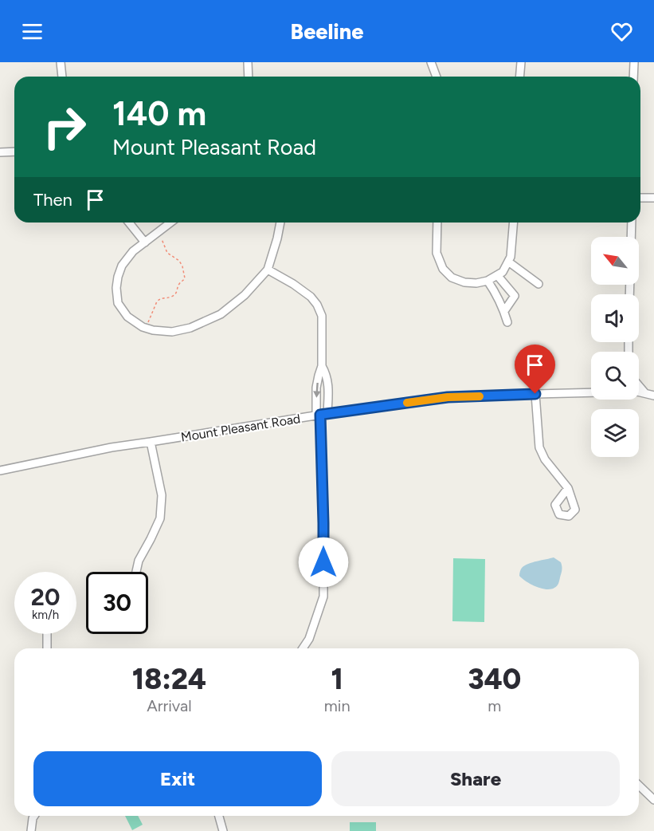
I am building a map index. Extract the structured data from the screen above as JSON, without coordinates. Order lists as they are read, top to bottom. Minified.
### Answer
{"streets":{"street":["Mount Pleasant Road"]},"north":"top left","page":{"header":"Beeline","turn":["140 m","Mount Pleasant Road"],"then":"Then","speed":"20 km/h","limit":"30","eta":["18:24","Arrival","1","min","340","m"],"buttons":["Exit","Share"]}}
